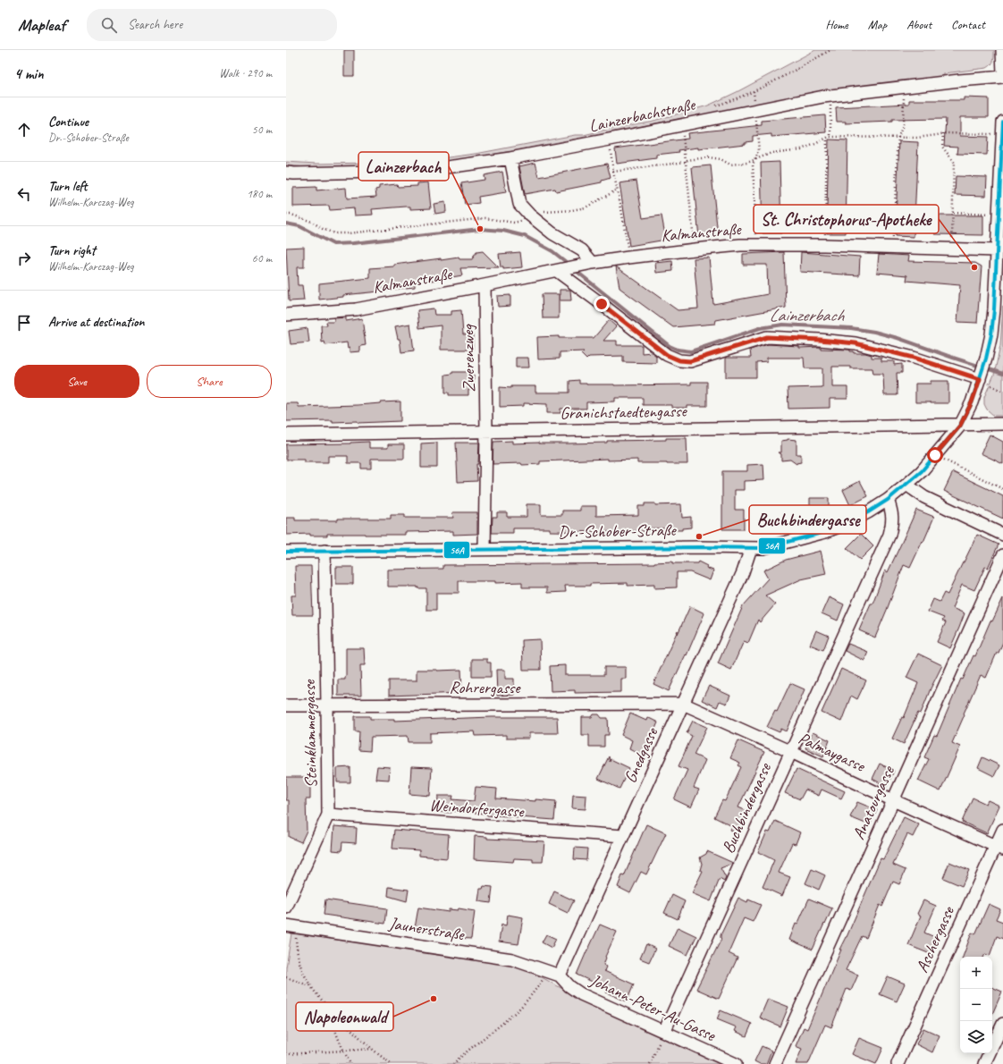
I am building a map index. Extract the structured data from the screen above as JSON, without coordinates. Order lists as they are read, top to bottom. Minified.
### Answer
{"streets":{"street":["Lainzerbachstraße","Kalmanstraße","Zwerenzweg","Granichstaedtengasse","Dr.-Schober-Straße","Rohrergasse","Steinklammergasse","Palmaygasse","Gnedgasse","Anatourgasse","Weindorfergasse","Buchbindergasse","Jaunerstraße","Aschergasse","Johann-Peter-Au-Gasse"]},"crossings":[["Kalmanstraße","Zwerenzweg"],["Kalmanstraße","Dr.-Schober-Straße"],["Zwerenzweg","Granichstaedtengasse"],["Zwerenzweg","Dr.-Schober-Straße"],["Granichstaedtengasse","Dr.-Schober-Straße"],["Dr.-Schober-Straße","Steinklammergasse"],["Dr.-Schober-Straße","Gnedgasse"],["Dr.-Schober-Straße","Buchbindergasse"],["Rohrergasse","Steinklammergasse"],["Rohrergasse","Palmaygasse"],["Rohrergasse","Gnedgasse"],["Steinklammergasse","Weindorfergasse"],["Palmaygasse","Gnedgasse"],["Palmaygasse","Anatourgasse"],["Palmaygasse","Buchbindergasse"],["Palmaygasse","Aschergasse"],["Gnedgasse","Weindorfergasse"],["Gnedgasse","Jaunerstraße"],["Gnedgasse","Johann-Peter-Au-Gasse"],["Buchbindergasse","Johann-Peter-Au-Gasse"],["Jaunerstraße","Johann-Peter-Au-Gasse"]],"water":["Lainzerbach"],"places":["Lainzerbach","St. Christophorus-Apotheke","Buchbindergasse","Napoleonwald"],"lines":["transit line 56A"],"page":{"header":"Mapleaf","search":"Search here","nav":["Home","Map","About","Contact"],"heading":["4 min","Walk · 290 m"],"list":[["Continue","Dr.-Schober-Straße","50 m"],["Turn left","Wilhelm-Karczag-Weg","180 m"],["Turn right","Wilhelm-Karczag-Weg","60 m"],"Arrive at destination"],"buttons":["Save","Share"],"map_buttons":["+","−"]}}
